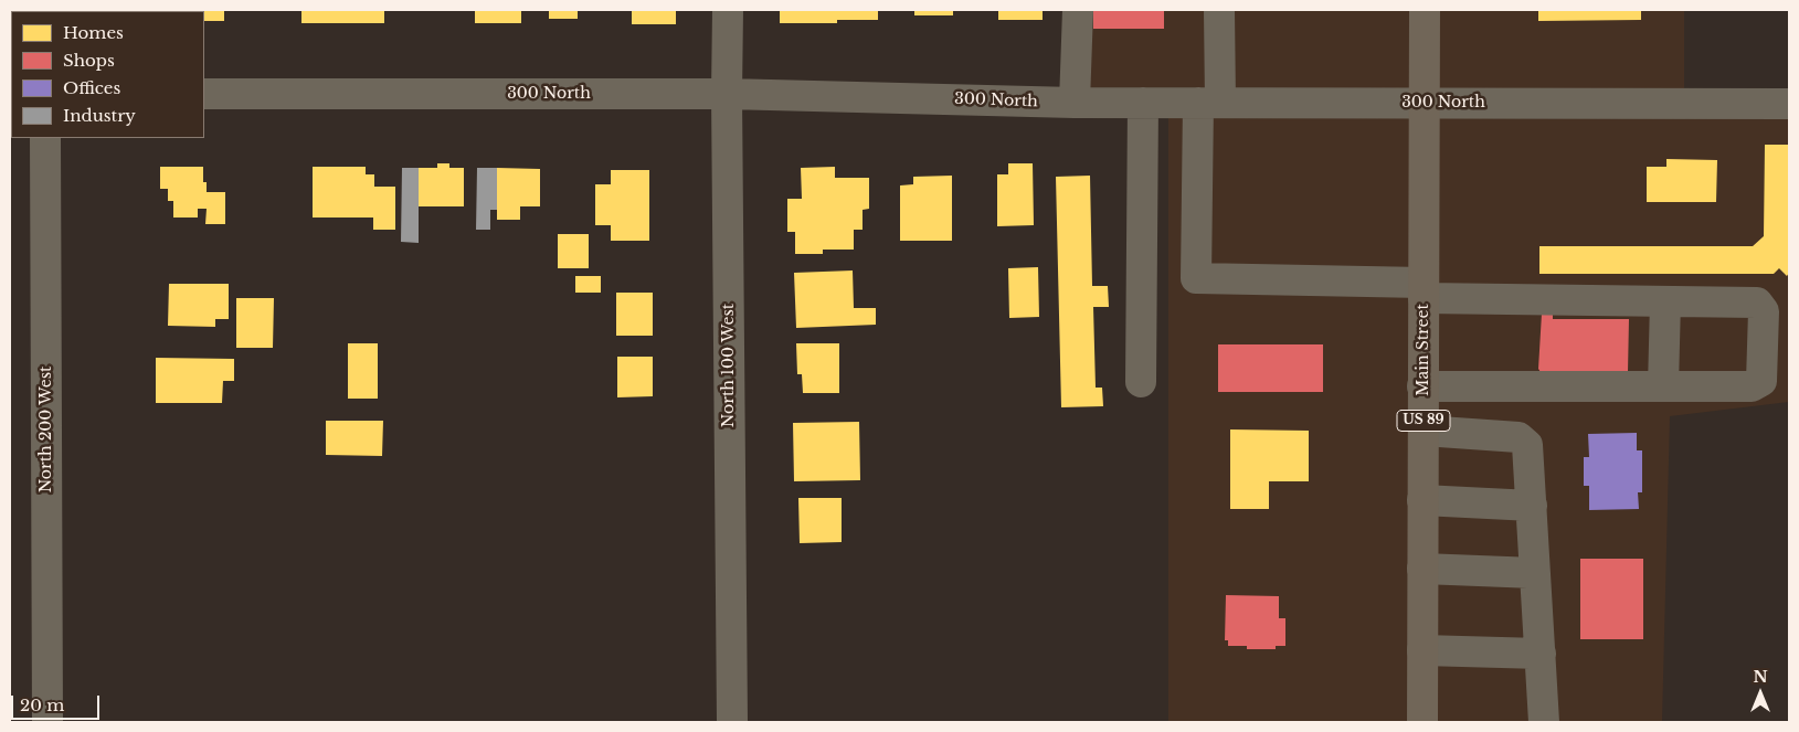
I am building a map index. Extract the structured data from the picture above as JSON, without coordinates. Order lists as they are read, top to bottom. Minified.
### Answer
{"streets":{"main road":["Main Street","US 89"],"street":["300 North","North 100 West","North 200 West"]},"crossings":[["300 North","Main Street"],["300 North","North 100 West"]],"legend":["Homes","Shops","Offices","Industry"],"scale_bar":"20 m","north":"top"}
